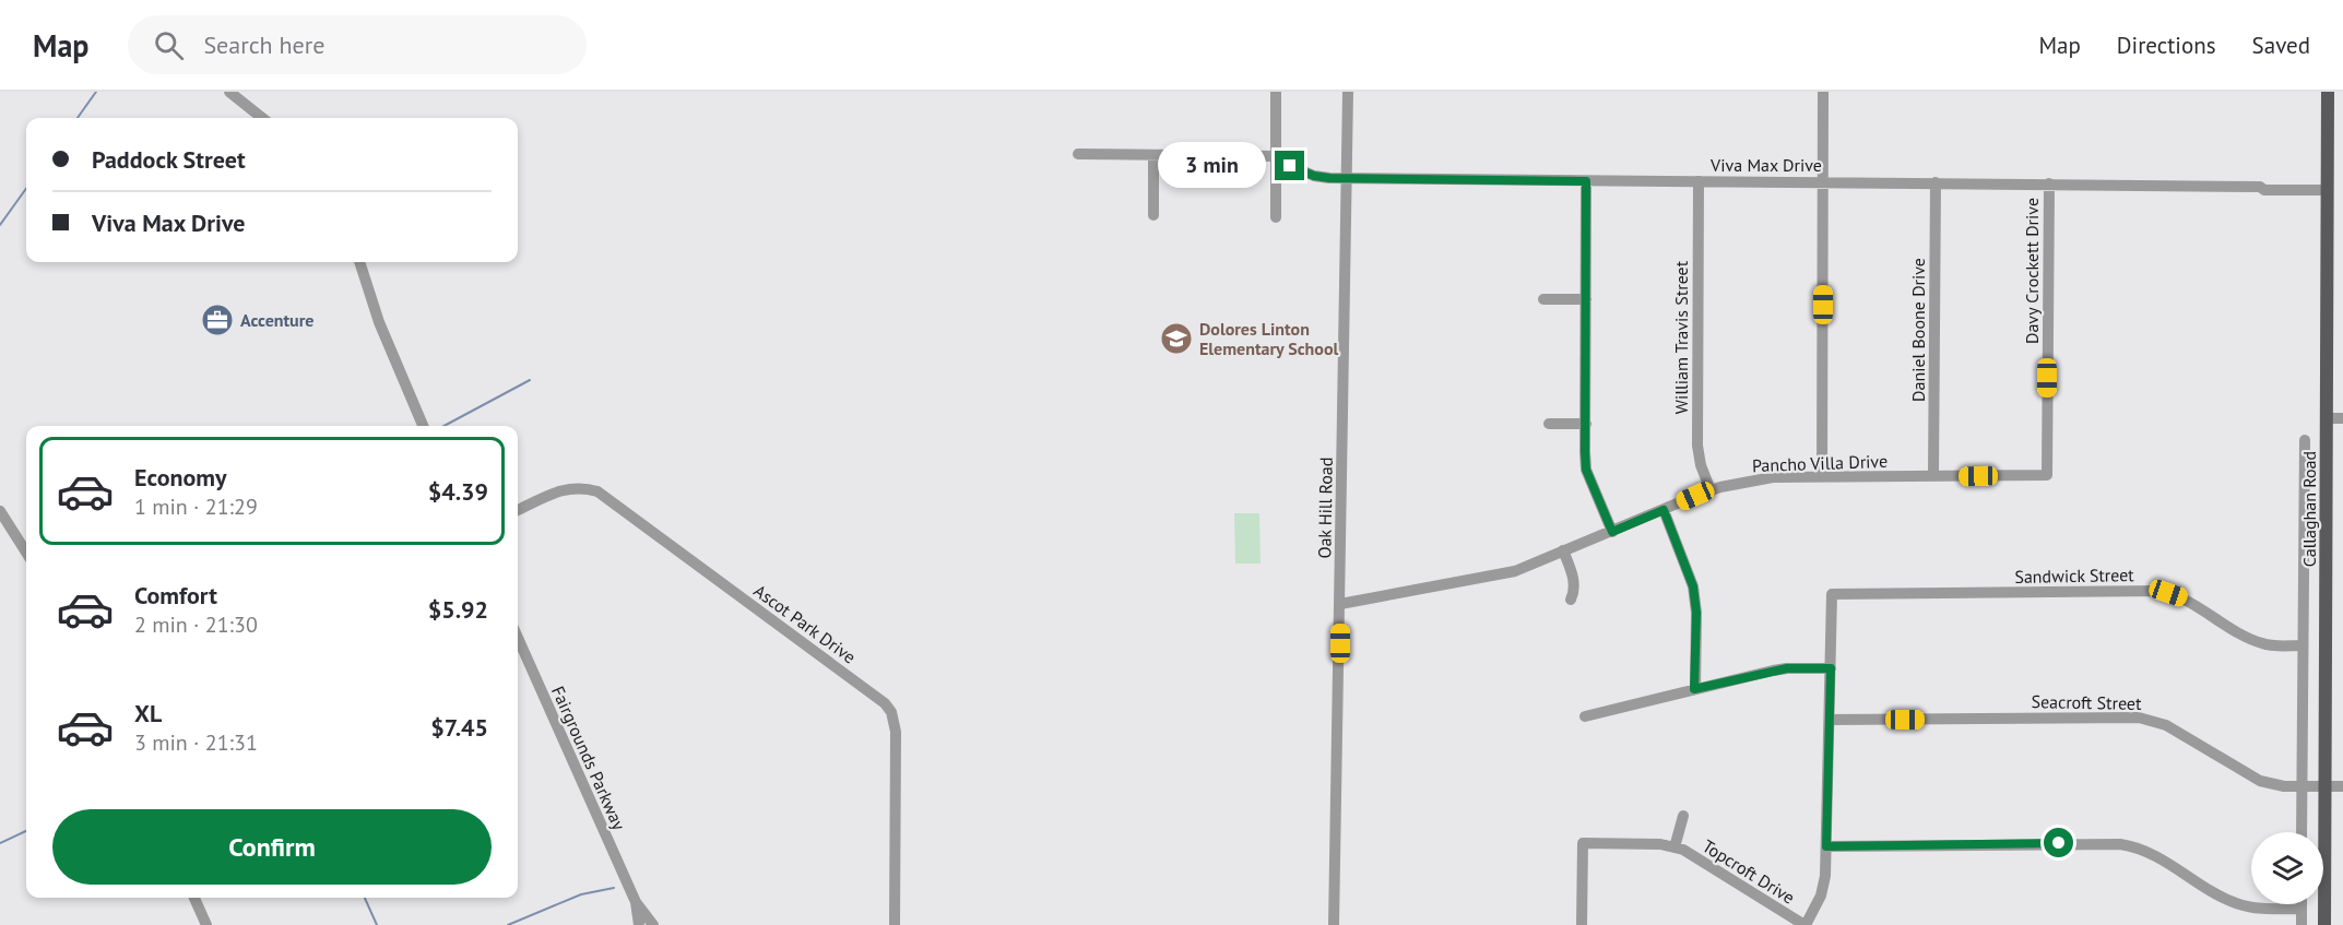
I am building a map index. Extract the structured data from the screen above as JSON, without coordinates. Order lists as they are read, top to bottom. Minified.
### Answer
{"streets":{"main road":["Callaghan Road"],"street":["Viva Max Drive","Davy Crockett Drive","Daniel Boone Drive","William Travis Street","Pancho Villa Drive","Oak Hill Road","Sandwick Street","Ascot Park Drive","Seacroft Street","Fairgrounds Parkway","Topcroft Drive"]},"crossings":[["Viva Max Drive","Davy Crockett Drive"],["Viva Max Drive","Daniel Boone Drive"],["Viva Max Drive","William Travis Street"],["Viva Max Drive","Oak Hill Road"],["Viva Max Drive","Callaghan Road"],["Davy Crockett Drive","Pancho Villa Drive"],["Daniel Boone Drive","Pancho Villa Drive"],["William Travis Street","Pancho Villa Drive"],["Pancho Villa Drive","Oak Hill Road"],["Callaghan Road","Sandwick Street"],["Callaghan Road","Seacroft Street"]],"places":{"office":["Accenture"],"school or university":["Dolores Linton Elementary School"]},"page":{"header":"Map","search":"Search here","nav":["Map","Directions","Saved"],"banner":["Paddock Street","Viva Max Drive"],"bubble":"3 min","list":[{"name":"Economy","note":"1 min · 21:29","value":"$4.39"},{"name":"Comfort","note":"2 min · 21:30","value":"$5.92"},{"name":"XL","note":"3 min · 21:31","value":"$7.45"}],"buttons":"Confirm"}}
